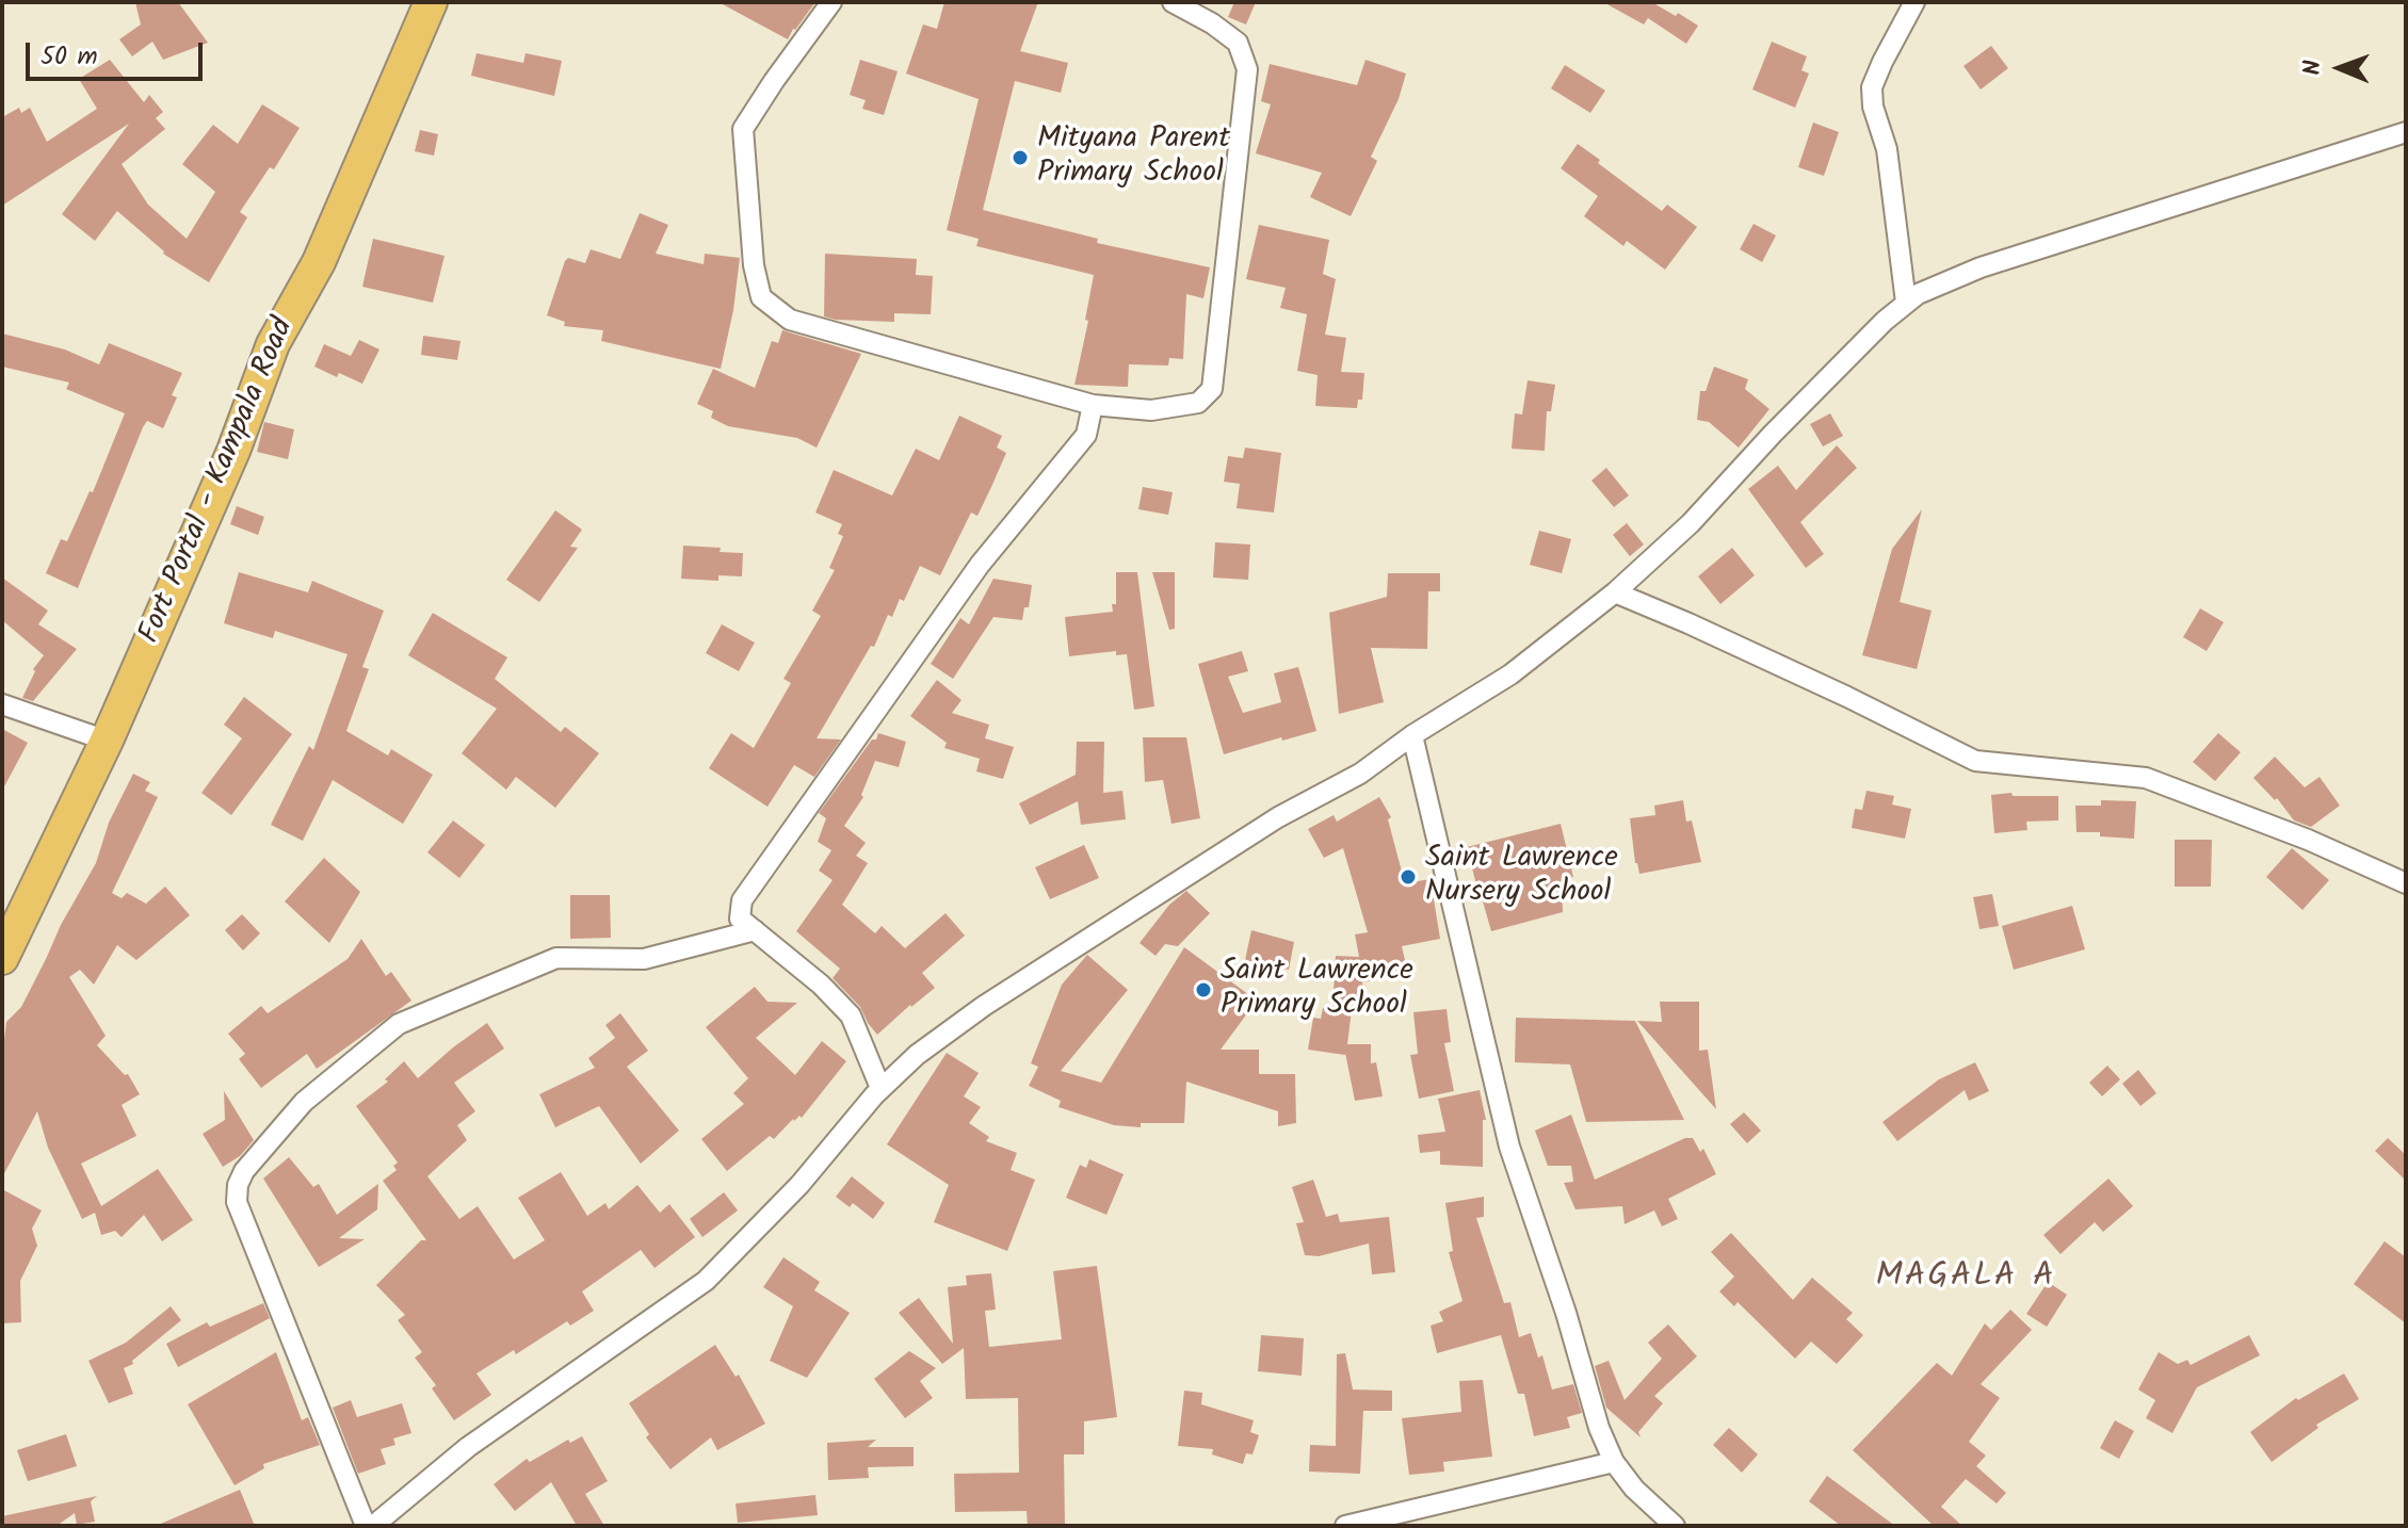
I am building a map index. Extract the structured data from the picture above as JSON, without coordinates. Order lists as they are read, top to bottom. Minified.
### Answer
{"streets":{"main road":["Fort Portal - Kampala Road"]},"districts":["MAGALA A"],"places":["Mityana Parent Primary School","Saint Lawrence Nursery School","Saint Lawrence Primary School"],"scale_bar":"50 m","north":"left"}
